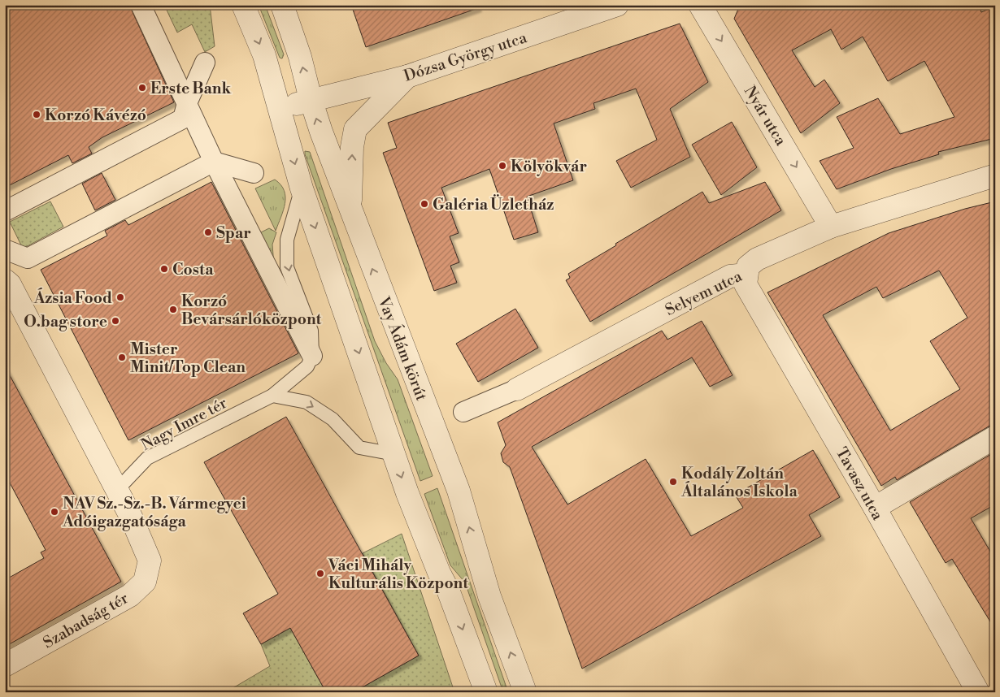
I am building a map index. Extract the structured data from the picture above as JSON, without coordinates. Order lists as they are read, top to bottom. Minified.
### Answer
{"streets":{"street":["Dózsa György utca","Nyár utca","Selyem utca","Vay Ádám körút","Tavasz utca","Szabadság tér"],"lane":["Nagy Imre tér"]},"crossings":[["Dózsa György utca","Vay Ádám körút"],["Nyár utca","Selyem utca"],["Selyem utca","Tavasz utca"],["Nagy Imre tér","Szabadság tér"]],"one_way":["Nyár utca"],"places":["Erste Bank","Korzó Kávézó","Kölyökvár","Galéria Üzletház","Spar","Costa","Ázsia Food","Korzó Bevársárlóközpont","O.bag store","Mister Minit/Top Clean","Kodály Zoltán Általános Iskola","NAV Sz.-Sz.-B. Vármegyei Adóigazgatósága","Váci Mihály Kulturális Központ"]}
